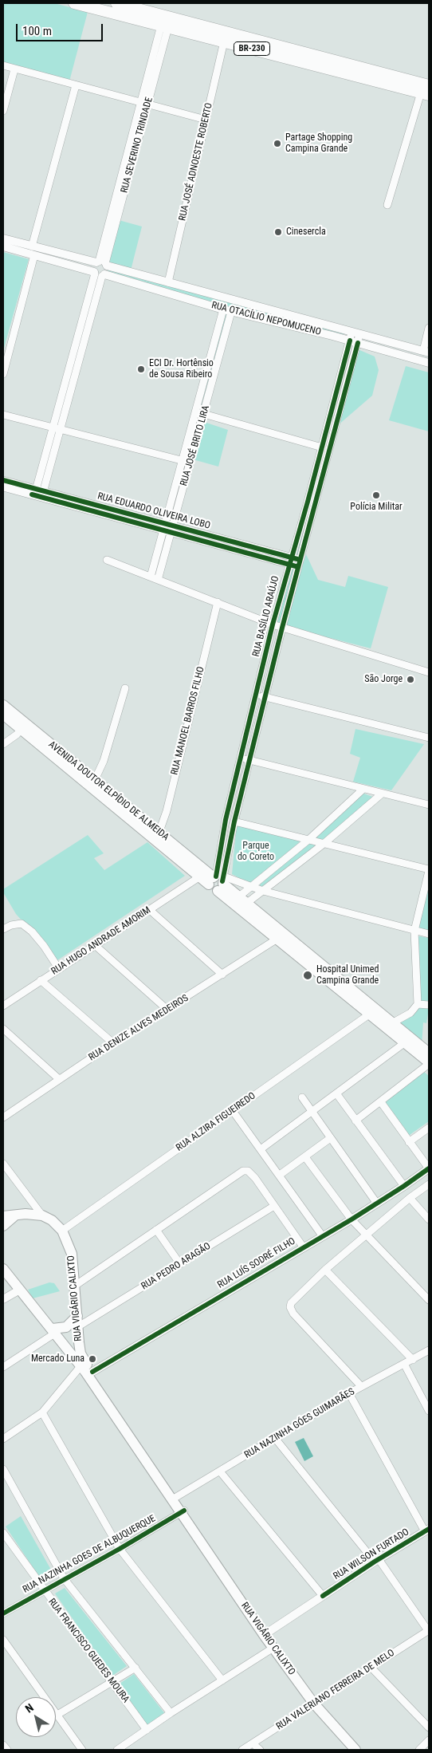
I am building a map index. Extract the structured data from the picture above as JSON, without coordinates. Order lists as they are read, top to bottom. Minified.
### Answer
{"streets":{"main road":["BR-230","AVENIDA DOUTOR ELPÍDIO DE ALMEIDA","RUA VIGÁRIO CALIXTO"],"street":["RUA SEVERINO TRINDADE","RUA JOSÉ ADNOESTE ROBERTO","RUA OTACÍLIO NEPOMUCENO","RUA JOSÉ BRITO LIRA","RUA EDUARDO OLIVEIRA LOBO","RUA BASÍLIO ARAÚJO","RUA MANOEL BARROS FILHO","RUA HUGO ANDRADE AMORIM","RUA DENIZE ALVES MEDEIROS","RUA ALZIRA FIGUEIREDO","RUA LUÍS SODRÉ FILHO","RUA PEDRO ARAGÃO","RUA NAZINHA GÓES GUIMARÃES","RUA NAZINHA GOES DE ALBUQUERQUE","RUA WILSON FURTADO","RUA FRANCISCO GUEDES MOURA","RUA VALERIANO FERREIRA DE MELO"]},"crossings":[["BR-230","RUA SEVERINO TRINDADE"],["BR-230","RUA JOSÉ ADNOESTE ROBERTO"],["RUA SEVERINO TRINDADE","RUA OTACÍLIO NEPOMUCENO"],["RUA JOSÉ ADNOESTE ROBERTO","RUA OTACÍLIO NEPOMUCENO"],["RUA OTACÍLIO NEPOMUCENO","RUA JOSÉ BRITO LIRA"],["RUA OTACÍLIO NEPOMUCENO","RUA BASÍLIO ARAÚJO"],["RUA JOSÉ BRITO LIRA","RUA EDUARDO OLIVEIRA LOBO"],["RUA EDUARDO OLIVEIRA LOBO","RUA BASÍLIO ARAÚJO"],["RUA BASÍLIO ARAÚJO","AVENIDA DOUTOR ELPÍDIO DE ALMEIDA"],["RUA MANOEL BARROS FILHO","AVENIDA DOUTOR ELPÍDIO DE ALMEIDA"],["AVENIDA DOUTOR ELPÍDIO DE ALMEIDA","RUA HUGO ANDRADE AMORIM"],["AVENIDA DOUTOR ELPÍDIO DE ALMEIDA","RUA DENIZE ALVES MEDEIROS"],["AVENIDA DOUTOR ELPÍDIO DE ALMEIDA","RUA ALZIRA FIGUEIREDO"],["RUA ALZIRA FIGUEIREDO","RUA VIGÁRIO CALIXTO"],["RUA LUÍS SODRÉ FILHO","RUA VIGÁRIO CALIXTO"],["RUA PEDRO ARAGÃO","RUA VIGÁRIO CALIXTO"],["RUA VIGÁRIO CALIXTO","RUA NAZINHA GÓES GUIMARÃES"],["RUA VIGÁRIO CALIXTO","RUA NAZINHA GOES DE ALBUQUERQUE"],["RUA VIGÁRIO CALIXTO","RUA WILSON FURTADO"],["RUA VIGÁRIO CALIXTO","RUA VALERIANO FERREIRA DE MELO"],["RUA NAZINHA GOES DE ALBUQUERQUE","RUA FRANCISCO GUEDES MOURA"]],"parks":["Parque do Coreto"],"places":["Partage Shopping Campina Grande","Cinesercla","ECI Dr. Hortênsio de Sousa Ribeiro","Polícia Militar","São Jorge","Hospital Unimed Campina Grande","Mercado Luna"],"scale_bar":"100 m","north":"top left"}
